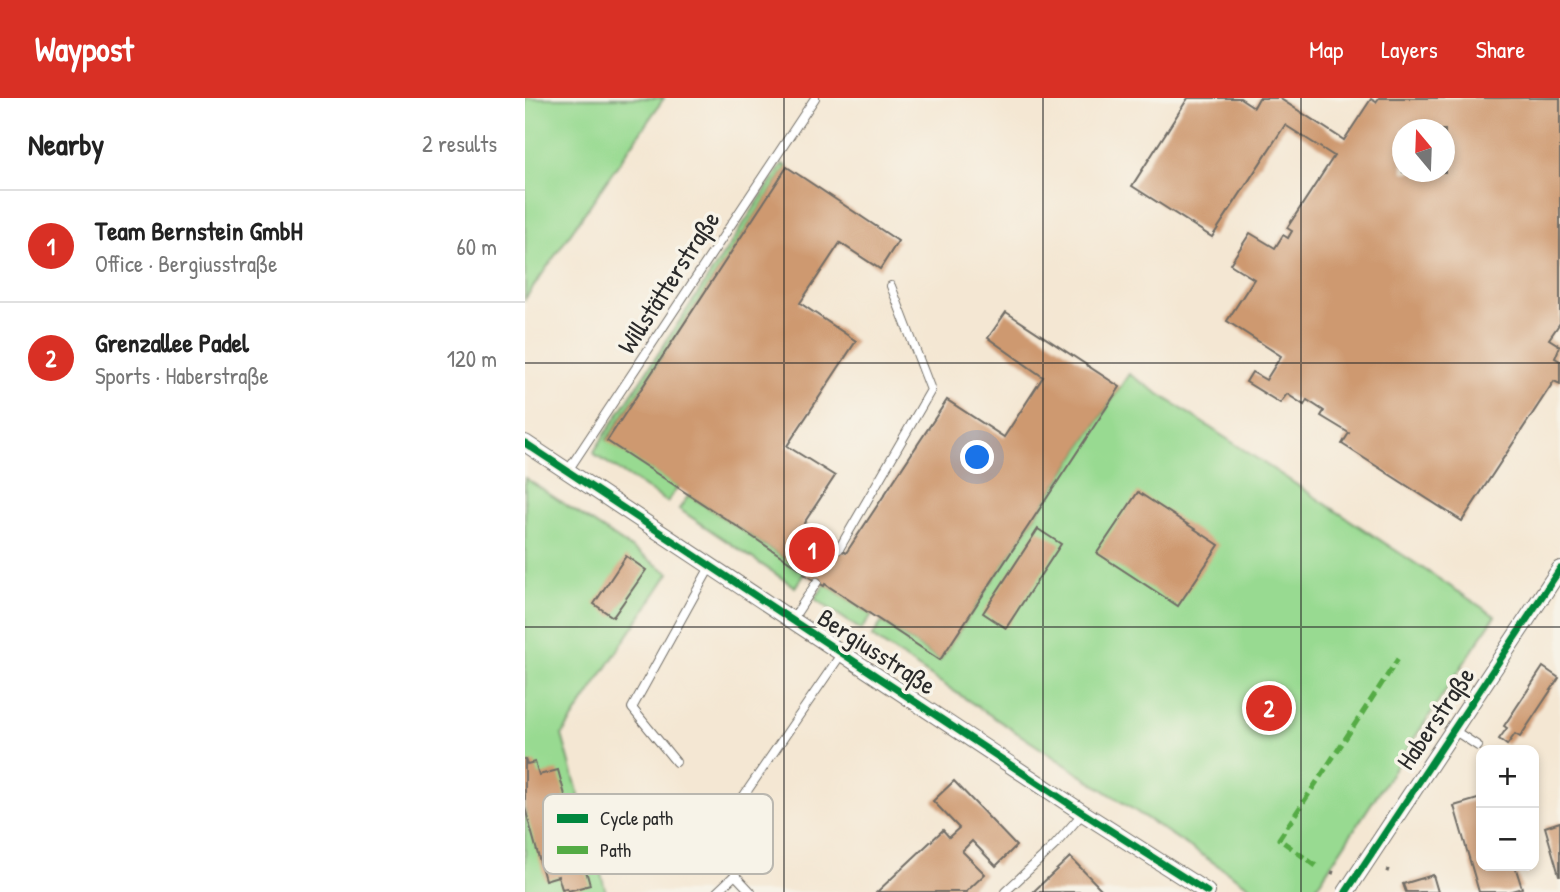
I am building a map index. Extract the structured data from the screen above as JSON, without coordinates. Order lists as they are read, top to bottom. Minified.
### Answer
{"streets":{"street":["Bergiusstraße","Haberstraße"],"lane":["Willstätterstraße"]},"crossings":[["Willstätterstraße","Bergiusstraße"]],"legend":["Cycle path","Path"],"north":"top","page":{"header":"Waypost","nav":["Map","Layers","Share"],"heading":["Nearby","2 results"],"list":[{"mark":"1","name":"Team Bernstein GmbH","note":"Office · Bergiusstraße","value":"60 m"},{"mark":"2","name":"Grenzallee Padel","note":"Sports · Haberstraße","value":"120 m"}],"pins":["1","2"],"map_buttons":["+","−"]}}
